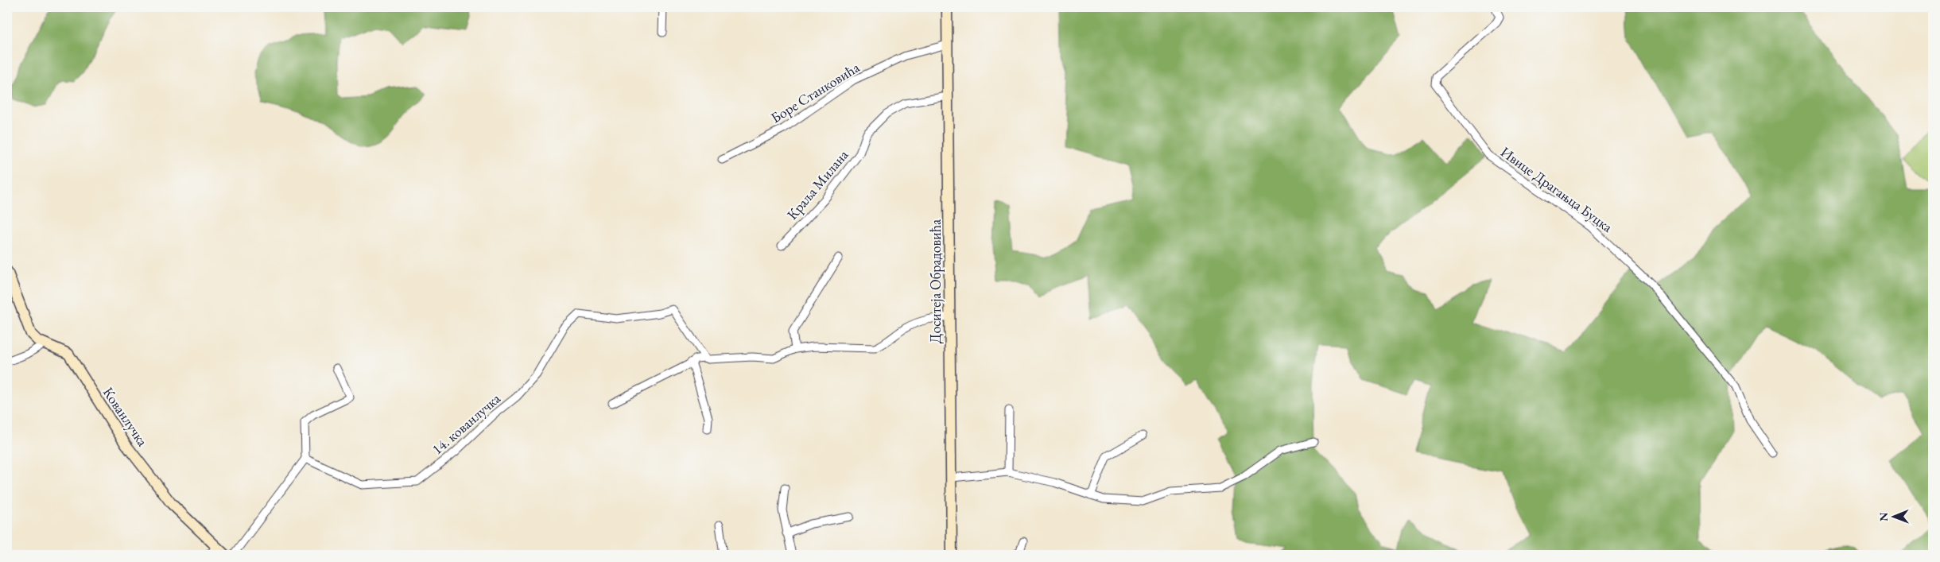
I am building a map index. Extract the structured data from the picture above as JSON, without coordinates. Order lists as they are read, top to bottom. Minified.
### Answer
{"streets":{"main road":["Доситеја Обрадовића","Кованлучка"],"street":["Боре Станковића","Краља Милана","Ивице Драгањца Буцка","14. кованлучка"]},"crossings":[["Боре Станковића","Доситеја Обрадовића"],["Краља Милана","Доситеја Обрадовића"]],"north":"left"}
